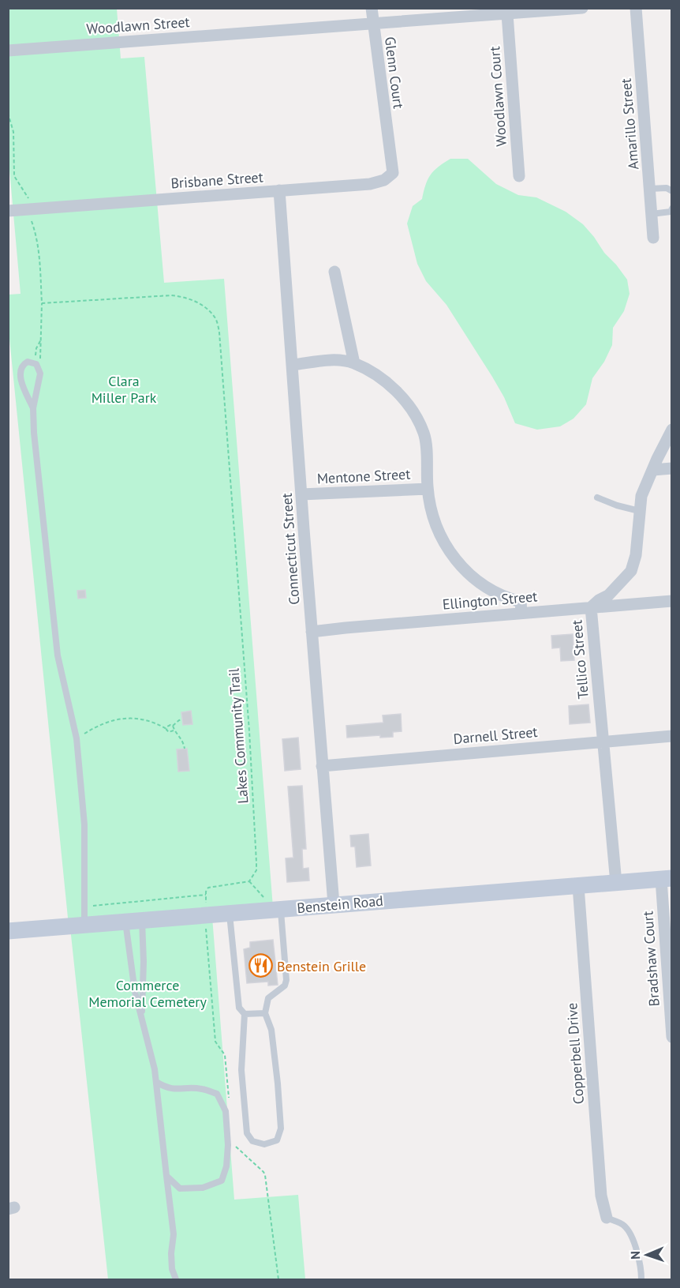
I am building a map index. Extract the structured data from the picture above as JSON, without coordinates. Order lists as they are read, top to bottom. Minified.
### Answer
{"streets":{"street":["Woodlawn Street","Glenn Court","Woodlawn Court","Amarillo Street","Brisbane Street","Mentone Street","Connecticut Street","Ellington Street","Tellico Street","Darnell Street","Benstein Road","Bradshaw Court","Copperbell Drive"],"path":["Lakes Community Trail"]},"crossings":[["Woodlawn Street","Glenn Court"],["Woodlawn Street","Woodlawn Court"],["Glenn Court","Brisbane Street"],["Brisbane Street","Connecticut Street"],["Mentone Street","Connecticut Street"],["Connecticut Street","Ellington Street"],["Connecticut Street","Darnell Street"],["Connecticut Street","Benstein Road"],["Ellington Street","Tellico Street"],["Tellico Street","Darnell Street"],["Tellico Street","Benstein Road"],["Benstein Road","Bradshaw Court"],["Benstein Road","Copperbell Drive"]],"parks":["Clara Miller Park","Commerce Memorial Cemetery"],"places":{"restaurant":["Benstein Grille"]},"north":"left"}
